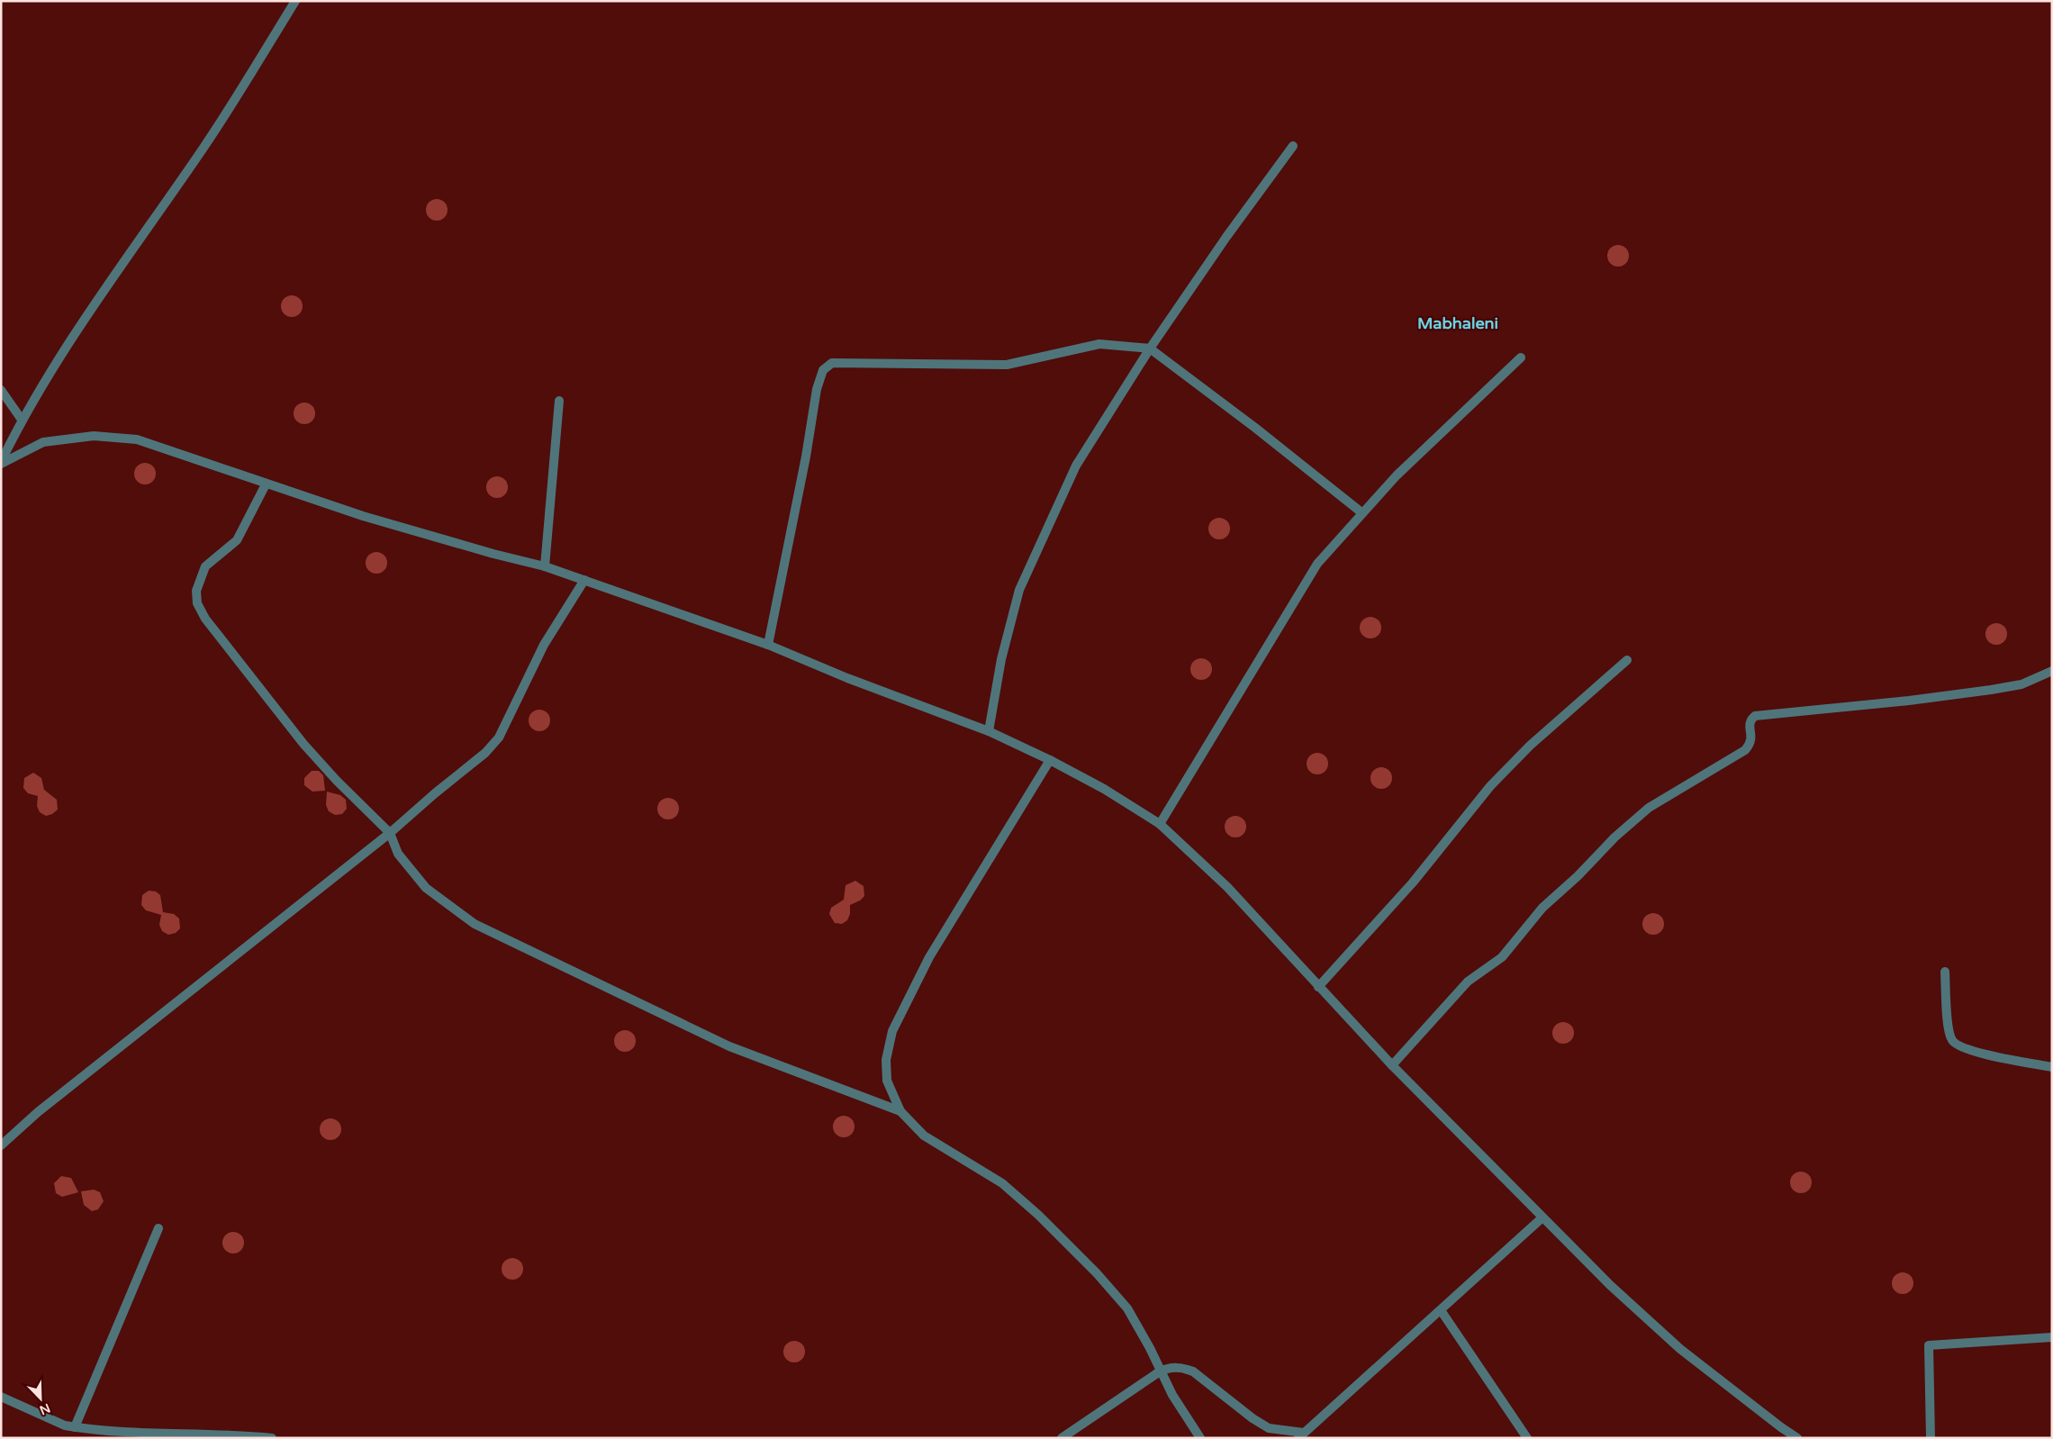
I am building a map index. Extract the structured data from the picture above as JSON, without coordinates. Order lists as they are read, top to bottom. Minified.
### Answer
{"districts":["Mabhaleni"],"north":"bottom right"}
